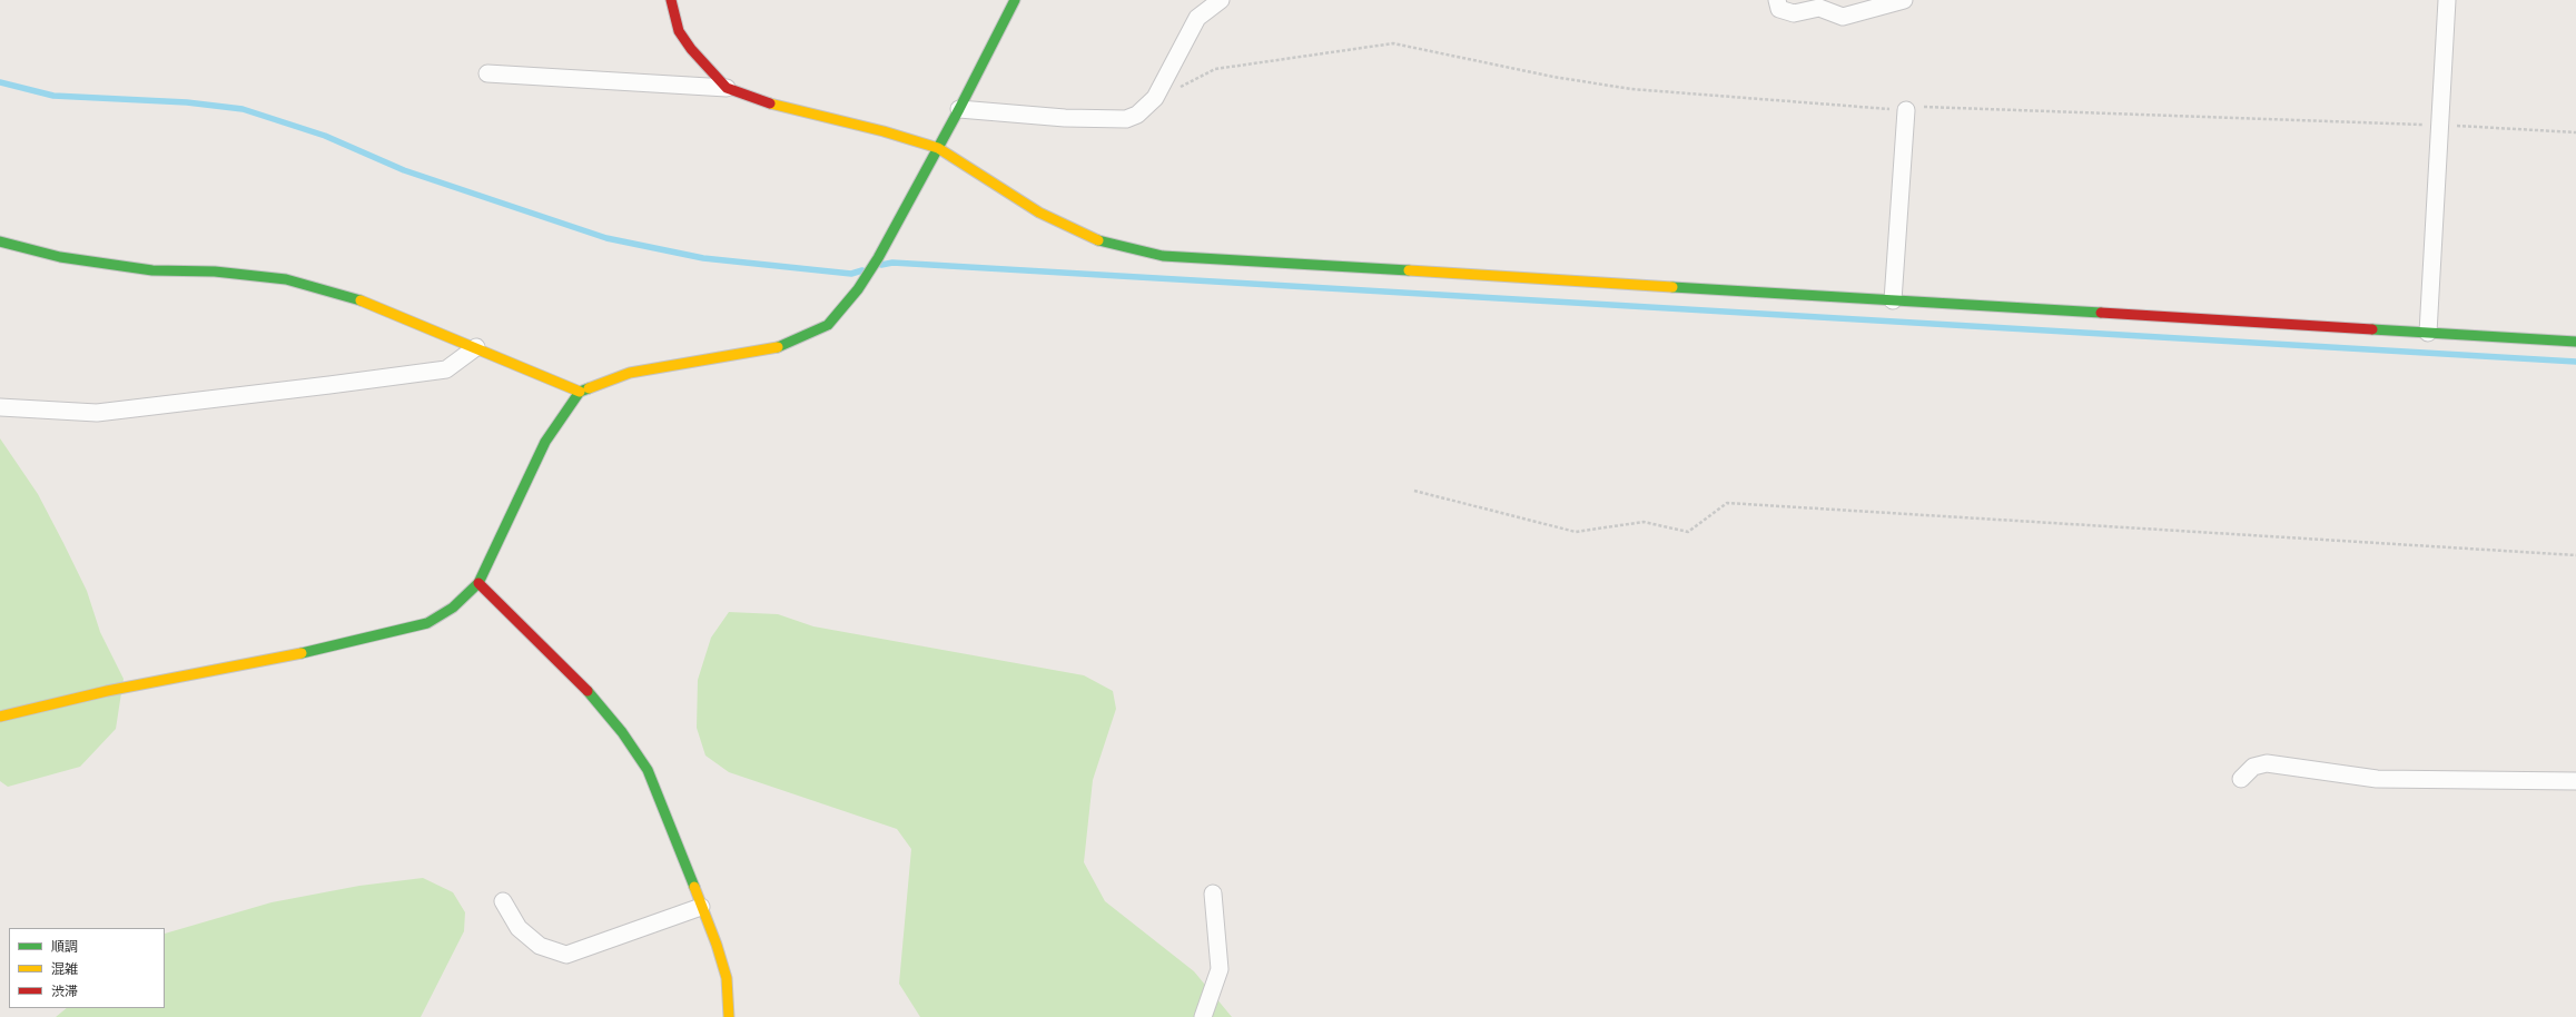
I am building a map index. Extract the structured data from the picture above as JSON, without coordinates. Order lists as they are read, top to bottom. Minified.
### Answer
{"legend":["順調","混雑","渋滞"]}
